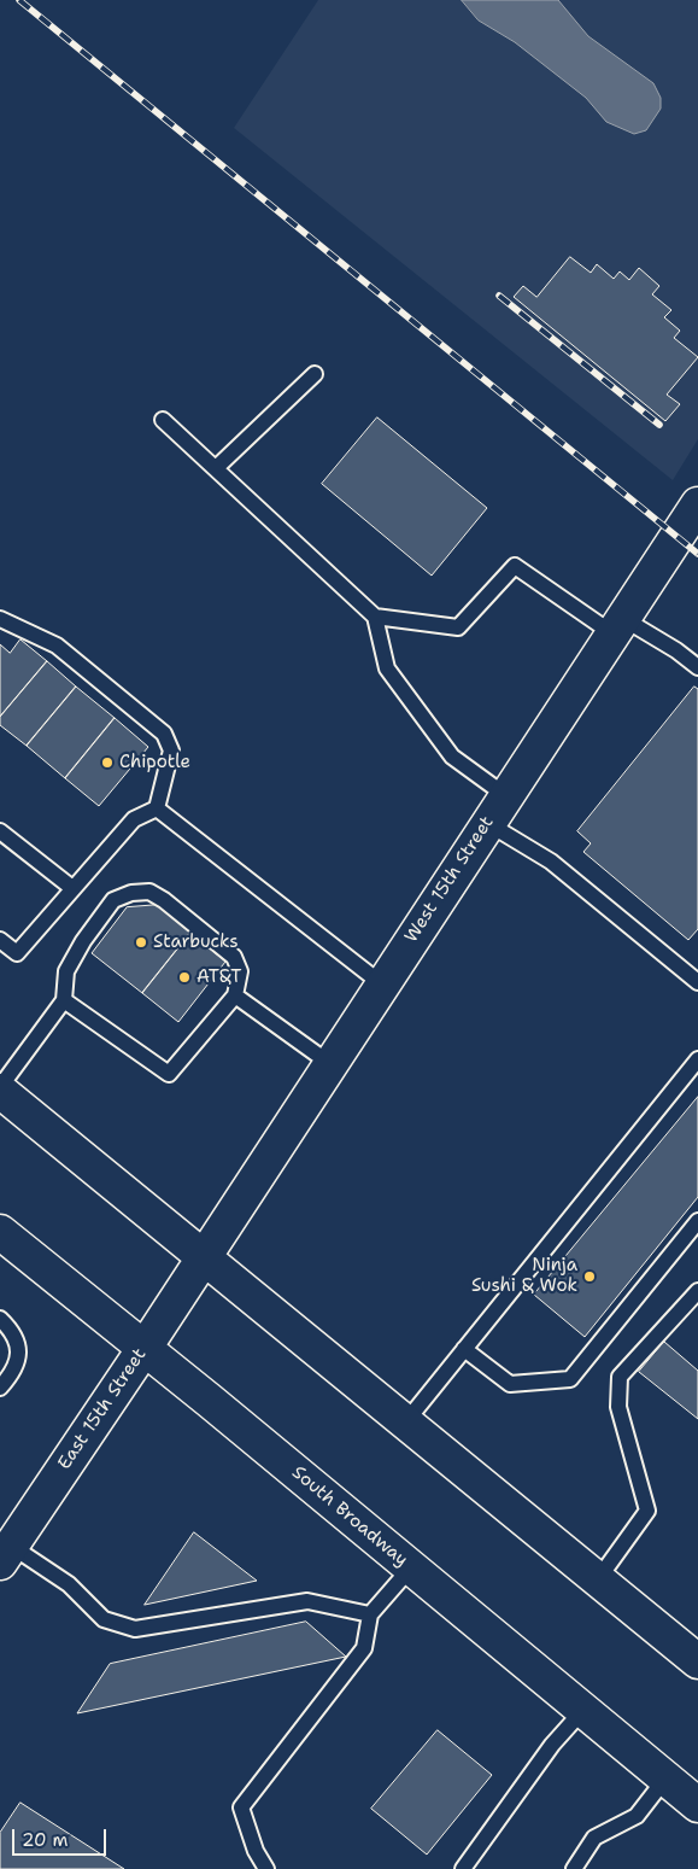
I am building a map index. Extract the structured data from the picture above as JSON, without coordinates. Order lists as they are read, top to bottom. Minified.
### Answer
{"streets":{"main road":["West 15th Street","East 15th Street","South Broadway"]},"crossings":[["West 15th Street","East 15th Street"],["East 15th Street","South Broadway"]],"places":["Chipotle","Starbucks","AT&T","Ninja Sushi & Wok"],"scale_bar":"20 m"}
